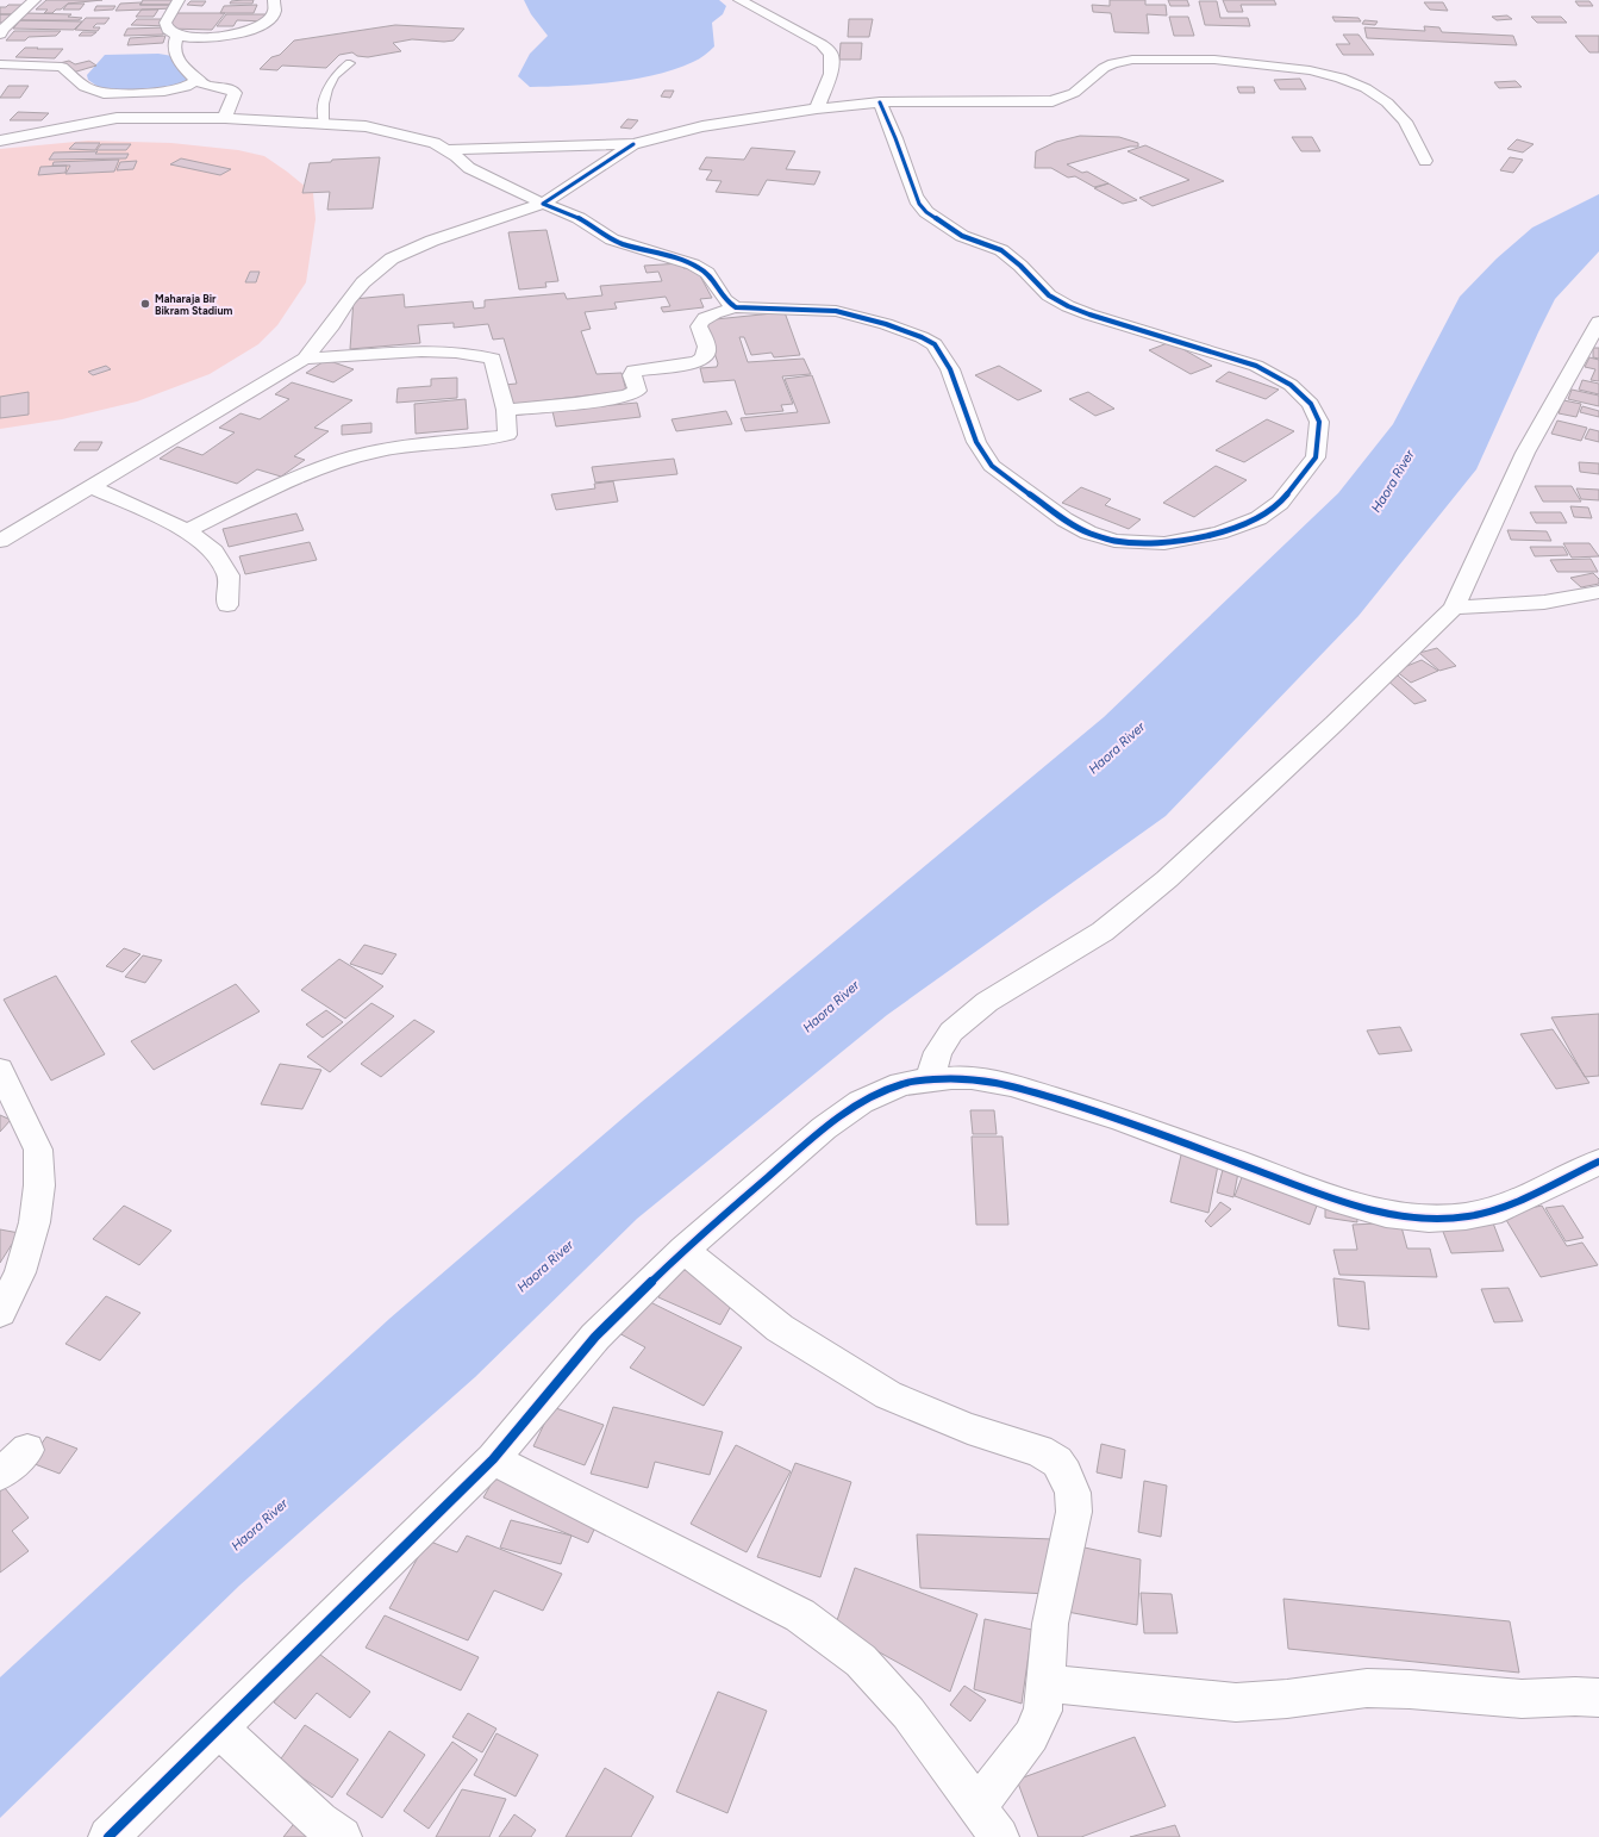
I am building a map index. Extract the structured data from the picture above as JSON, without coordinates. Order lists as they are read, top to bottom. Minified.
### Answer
{"water":["Haora River"],"places":["Maharaja Bir Bikram Stadium"]}
